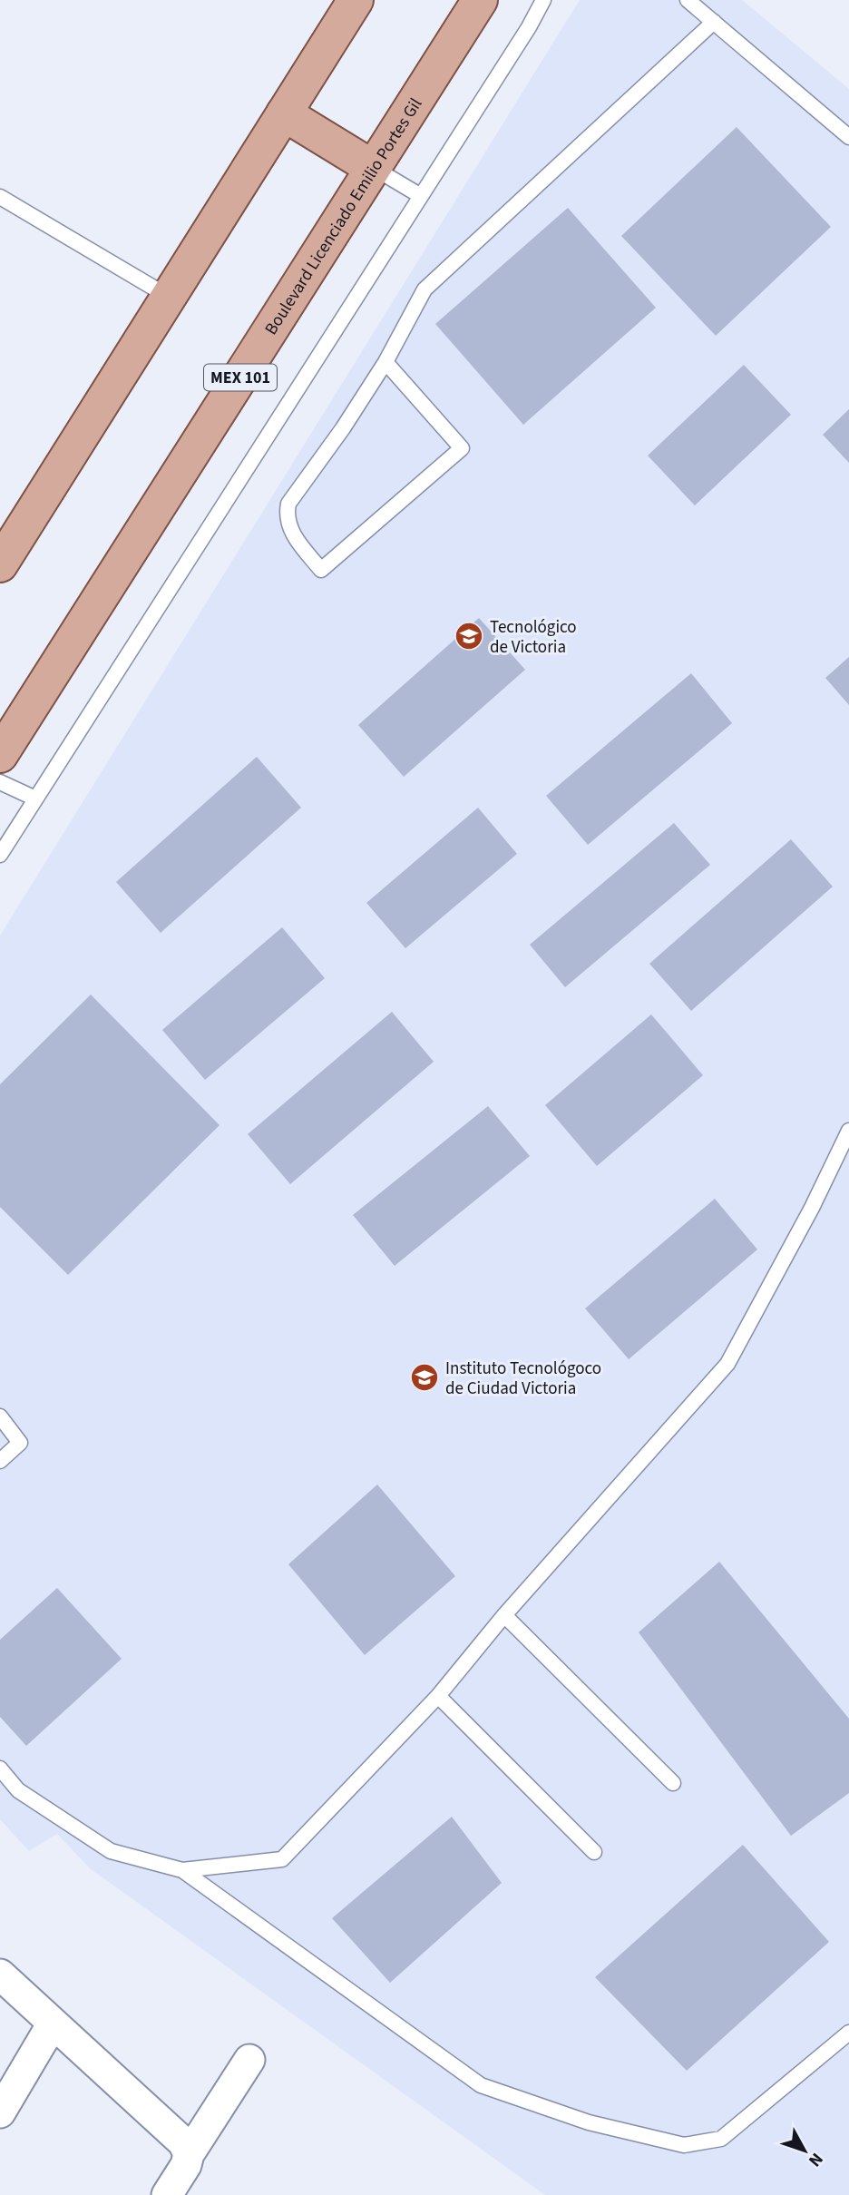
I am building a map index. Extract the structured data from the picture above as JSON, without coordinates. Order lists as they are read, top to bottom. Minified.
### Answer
{"streets":{"main road":["Boulevard Licenciado Emilio Portes Gil","MEX 101"]},"places":{"school or university":["Tecnológico de Victoria","Instituto Tecnológoco de Ciudad Victoria"]},"north":"bottom right"}
